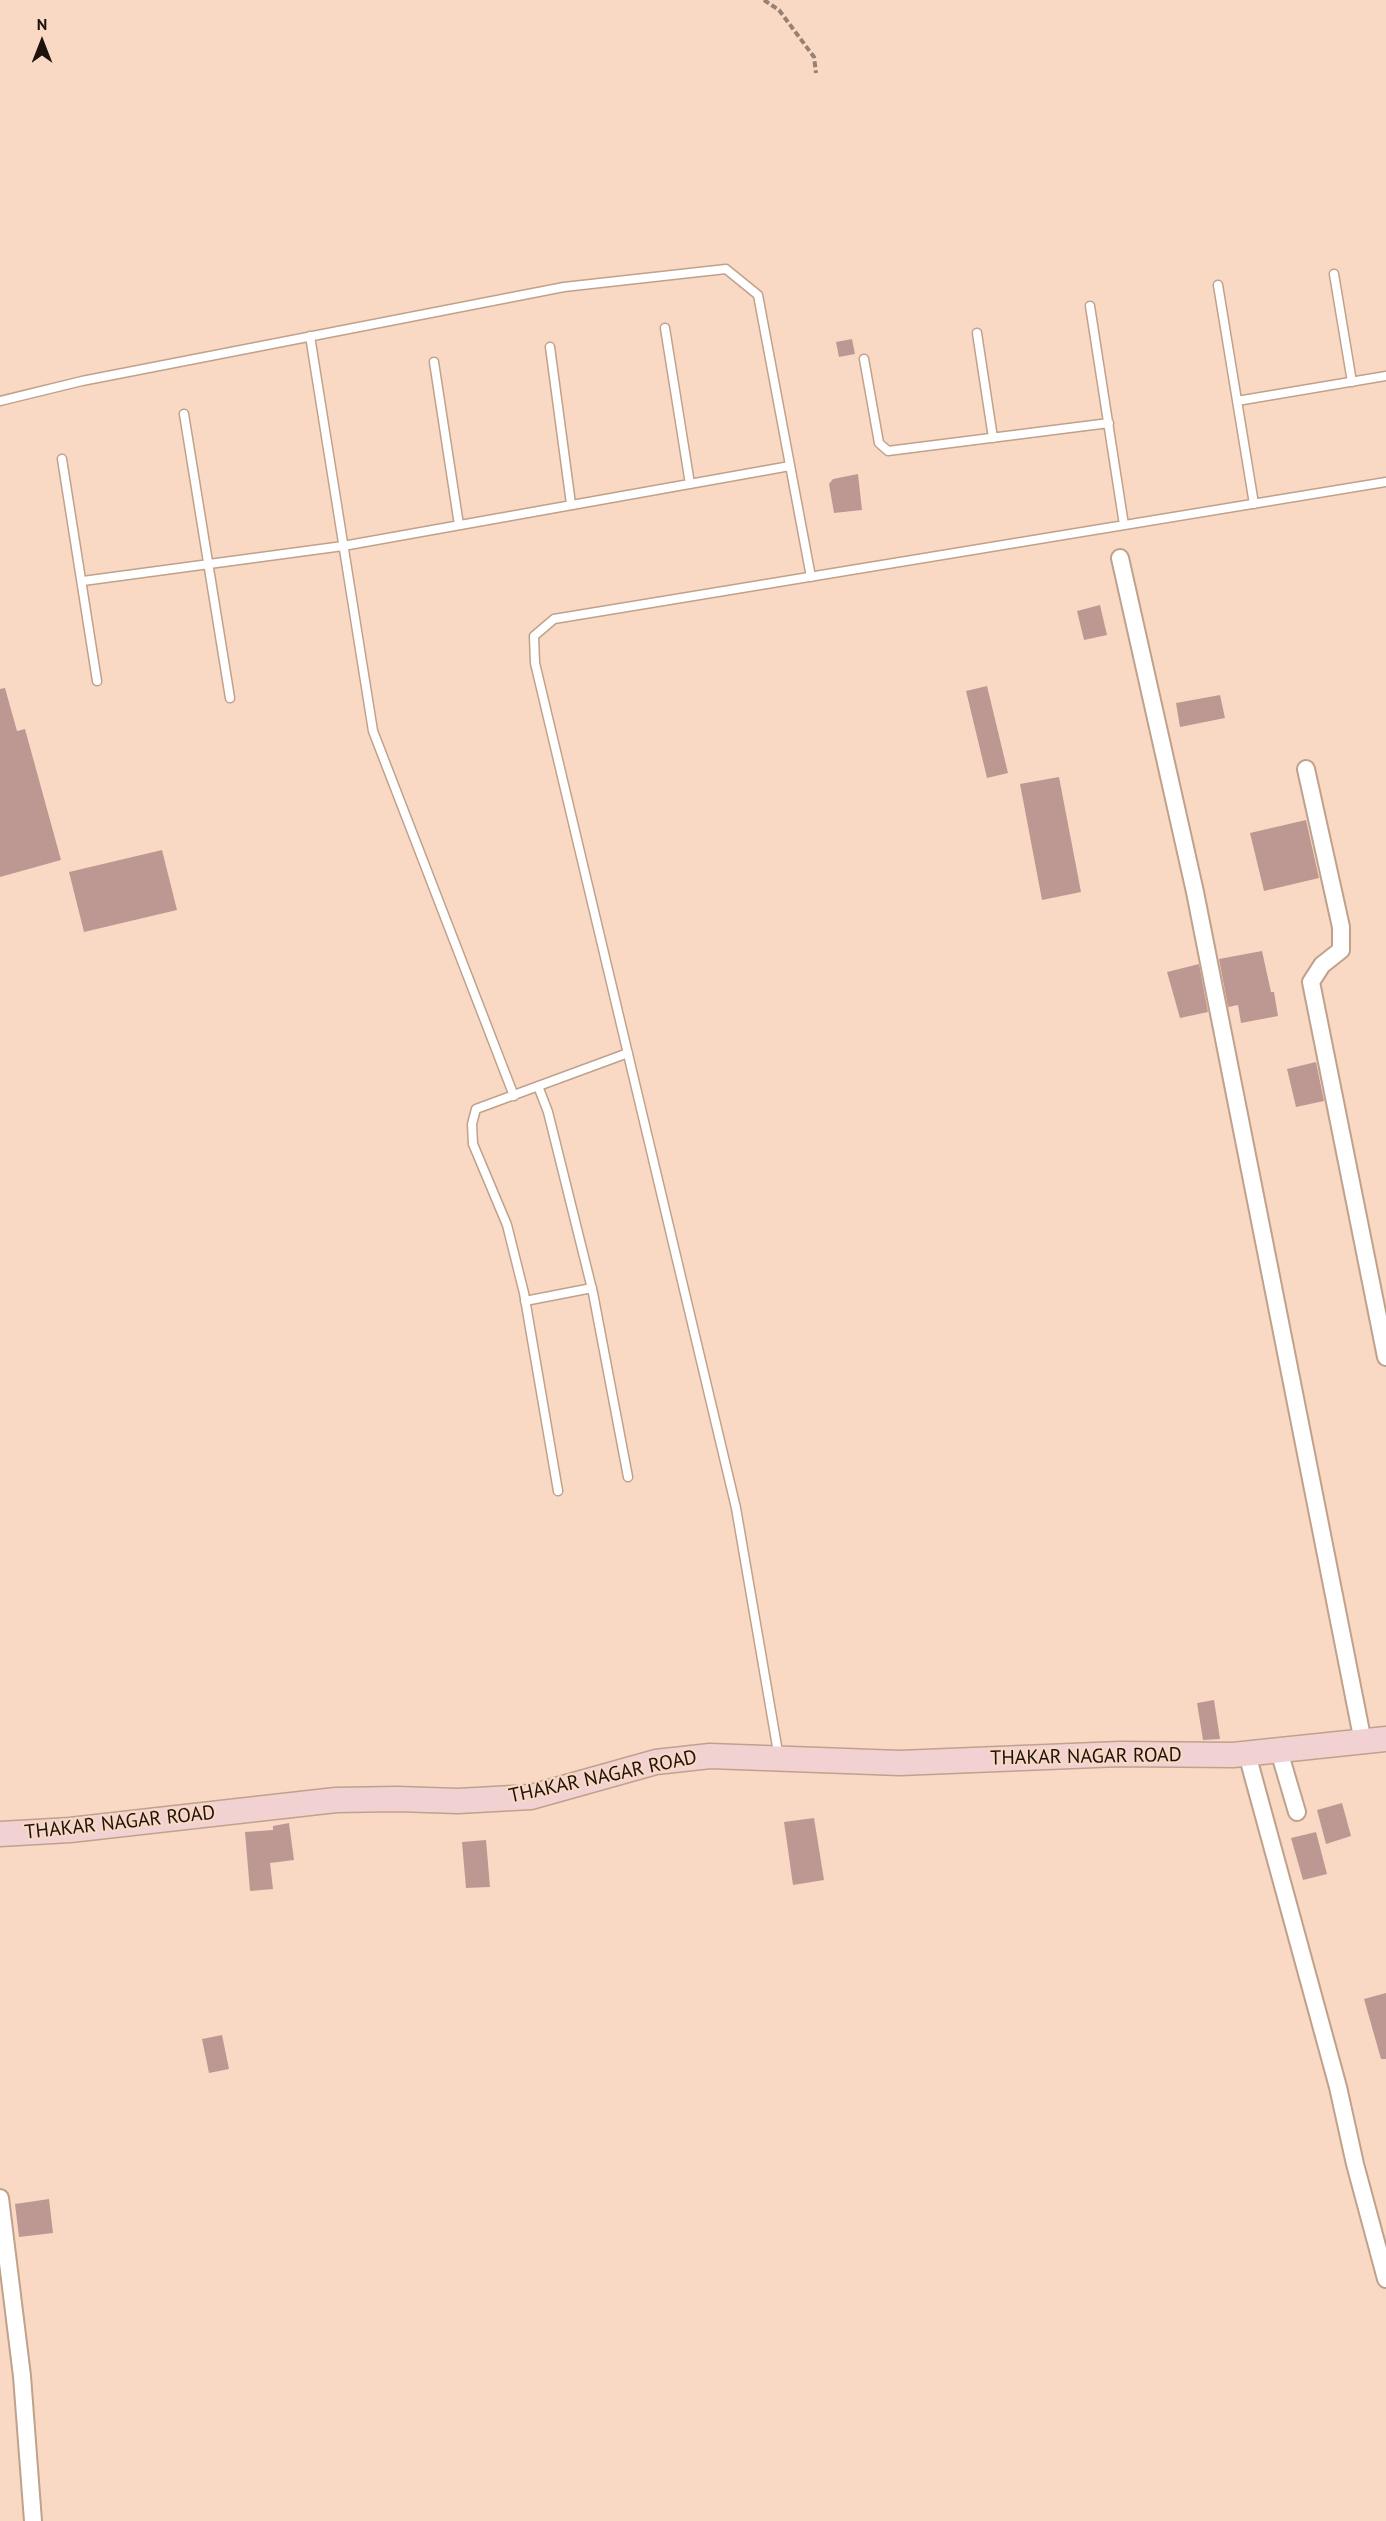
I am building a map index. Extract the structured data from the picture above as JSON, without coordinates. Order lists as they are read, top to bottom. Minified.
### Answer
{"streets":{"street":["THAKAR NAGAR ROAD"]},"north":"top"}
